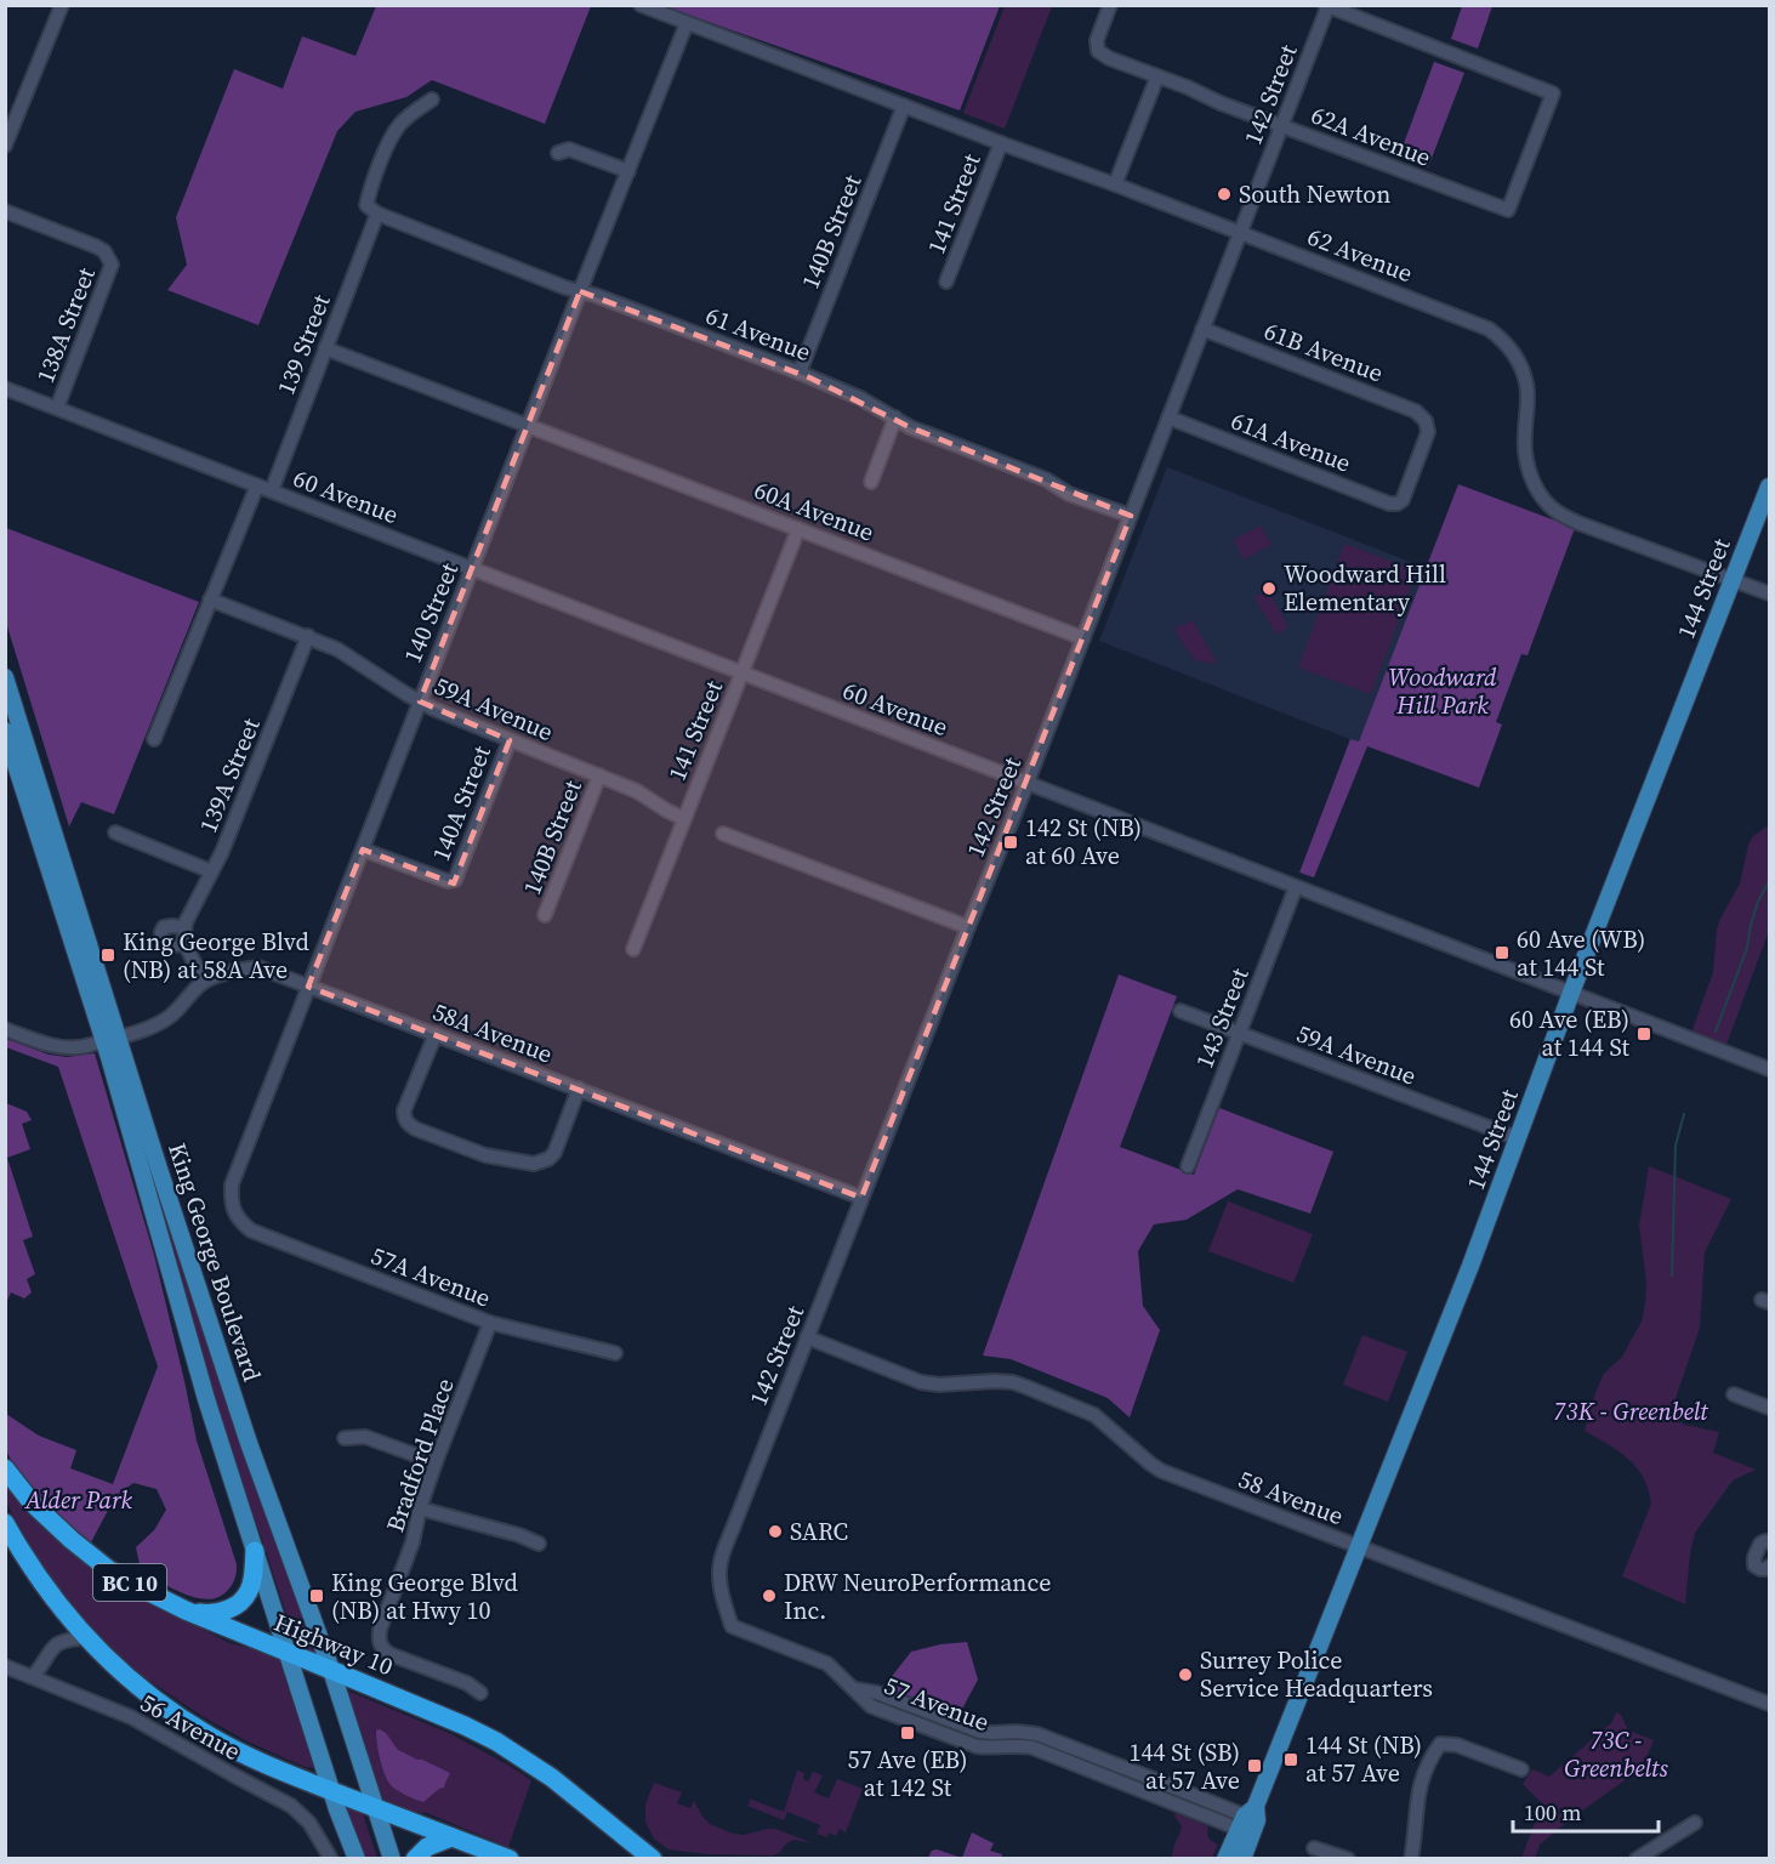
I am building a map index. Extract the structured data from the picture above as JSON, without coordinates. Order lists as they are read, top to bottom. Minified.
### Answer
{"streets":{"highway":["BC 10","Highway 10"],"main road":["144 Street","King George Boulevard"],"street":["142 Street","62A Avenue","141 Street","140B Street","62 Avenue","138A Street","61 Avenue","139 Street","61B Avenue","61A Avenue","60 Avenue","60A Avenue","140 Street","59A Avenue","139A Street","140A Street","143 Street","58A Avenue","57A Avenue","Bradford Place","58 Avenue","57 Avenue","56 Avenue"]},"crossings":[["142 Street","62A Avenue"],["142 Street","62 Avenue"],["142 Street","61 Avenue"],["142 Street","61B Avenue"],["142 Street","61A Avenue"],["142 Street","60 Avenue"],["142 Street","60A Avenue"],["142 Street","58A Avenue"],["142 Street","58 Avenue"],["142 Street","57 Avenue"],["141 Street","62 Avenue"],["141 Street","60 Avenue"],["141 Street","60A Avenue"],["141 Street","59A Avenue"],["140B Street","62 Avenue"],["140B Street","61 Avenue"],["140B Street","59A Avenue"],["62 Avenue","144 Street"],["62 Avenue","140 Street"],["138A Street","60 Avenue"],["61 Avenue","139 Street"],["61 Avenue","140 Street"],["139 Street","60 Avenue"],["139 Street","60A Avenue"],["61B Avenue","61A Avenue"],["60 Avenue","144 Street"],["60 Avenue","140 Street"],["60 Avenue","143 Street"],["60A Avenue","140 Street"],["144 Street","59A Avenue"],["144 Street","58 Avenue"],["144 Street","57 Avenue"],["140 Street","59A Avenue"],["140 Street","140A Street"],["140 Street","58A Avenue"],["140 Street","57A Avenue"],["59A Avenue","139A Street"],["59A Avenue","140A Street"],["59A Avenue","143 Street"],["139A Street","58A Avenue"],["58A Avenue","King George Boulevard"],["King George Boulevard","BC 10"],["King George Boulevard","Highway 10"],["57A Avenue","Bradford Place"]],"parks":["Woodward Hill Park","73K - Greenbelt","Alder Park","73C - Greenbelts"],"places":{"other":["South Newton","Woodward Hill Elementary","SARC","DRW NeuroPerformance Inc.","Surrey Police Service Headquarters"],"transit":["142 St (NB) at 60 Ave","60 Ave (WB) at 144 St","King George Blvd (NB) at 58A Ave","60 Ave (EB) at 144 St","King George Blvd (NB) at Hwy 10","57 Ave (EB) at 142 St","144 St (NB) at 57 Ave","144 St (SB) at 57 Ave"]},"scale_bar":"100 m"}
